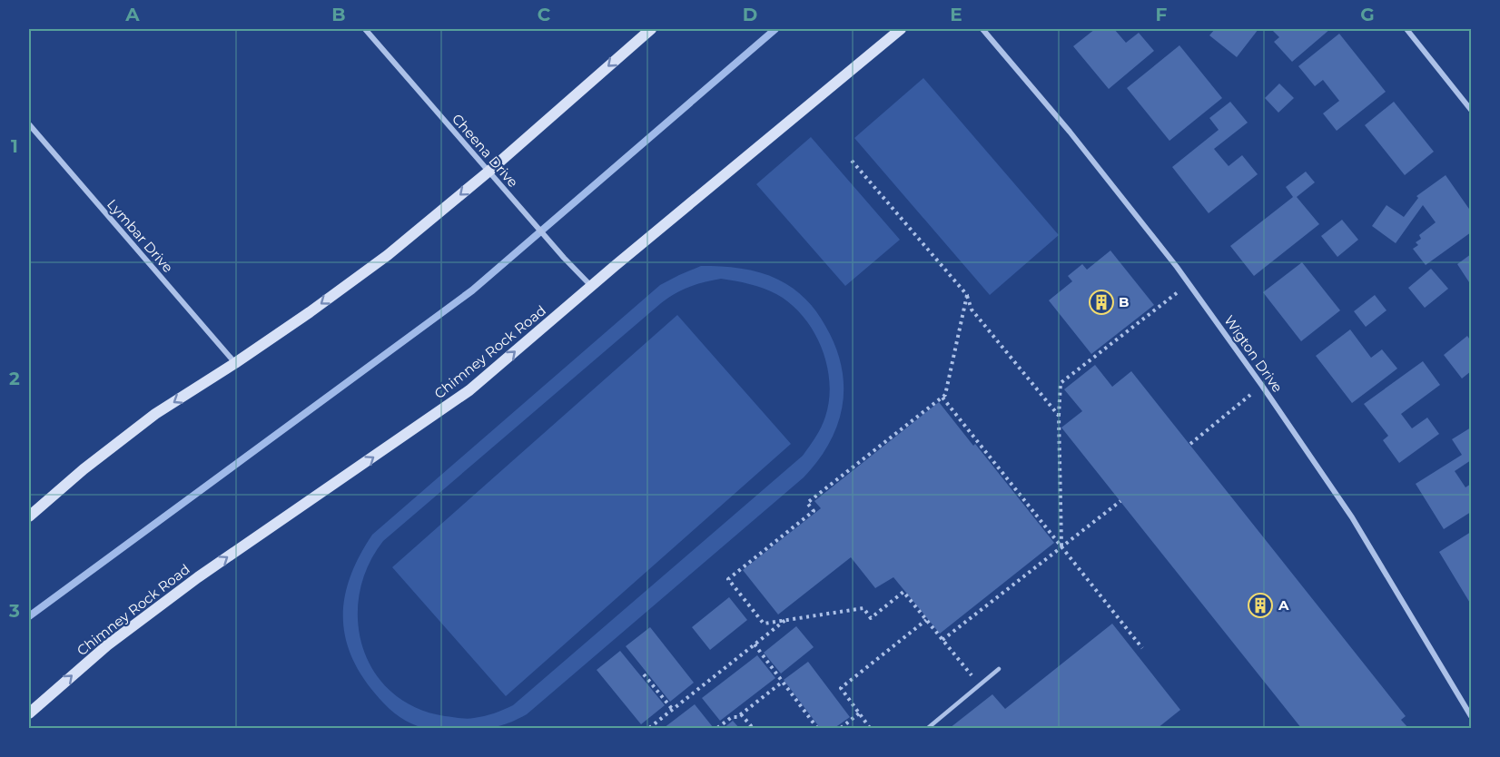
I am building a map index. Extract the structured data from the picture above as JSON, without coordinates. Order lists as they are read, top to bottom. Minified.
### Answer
{"streets":{"main road":["Chimney Rock Road"],"street":["Cheena Drive","Lymbar Drive","Wigton Drive"]},"crossings":[["Cheena Drive","Chimney Rock Road"]],"one_way":["Chimney Rock Road"],"places":{"building":["B","A"]},"grid":{"columns":["A","B","C","D","E","F","G"],"rows":["1","2","3"]}}
